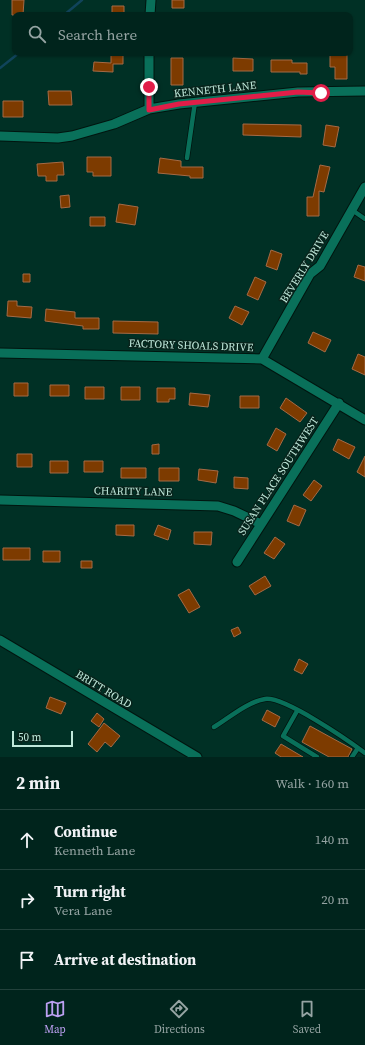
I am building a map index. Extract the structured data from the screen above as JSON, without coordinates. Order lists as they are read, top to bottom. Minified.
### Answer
{"streets":{"street":["KENNETH LANE","BEVERLY DRIVE","FACTORY SHOALS DRIVE","SUSAN PLACE SOUTHWEST","CHARITY LANE","BRITT ROAD"]},"crossings":[["BEVERLY DRIVE","FACTORY SHOALS DRIVE"],["FACTORY SHOALS DRIVE","SUSAN PLACE SOUTHWEST"],["SUSAN PLACE SOUTHWEST","CHARITY LANE"]],"scale_bar":"50 m","page":{"search":"Search here","scale":"50 m","heading":["2 min","Walk · 160 m"],"list":[["Continue","Kenneth Lane","140 m"],["Turn right","Vera Lane","20 m"],"Arrive at destination"],"nav":["Map","Directions","Saved"]}}
